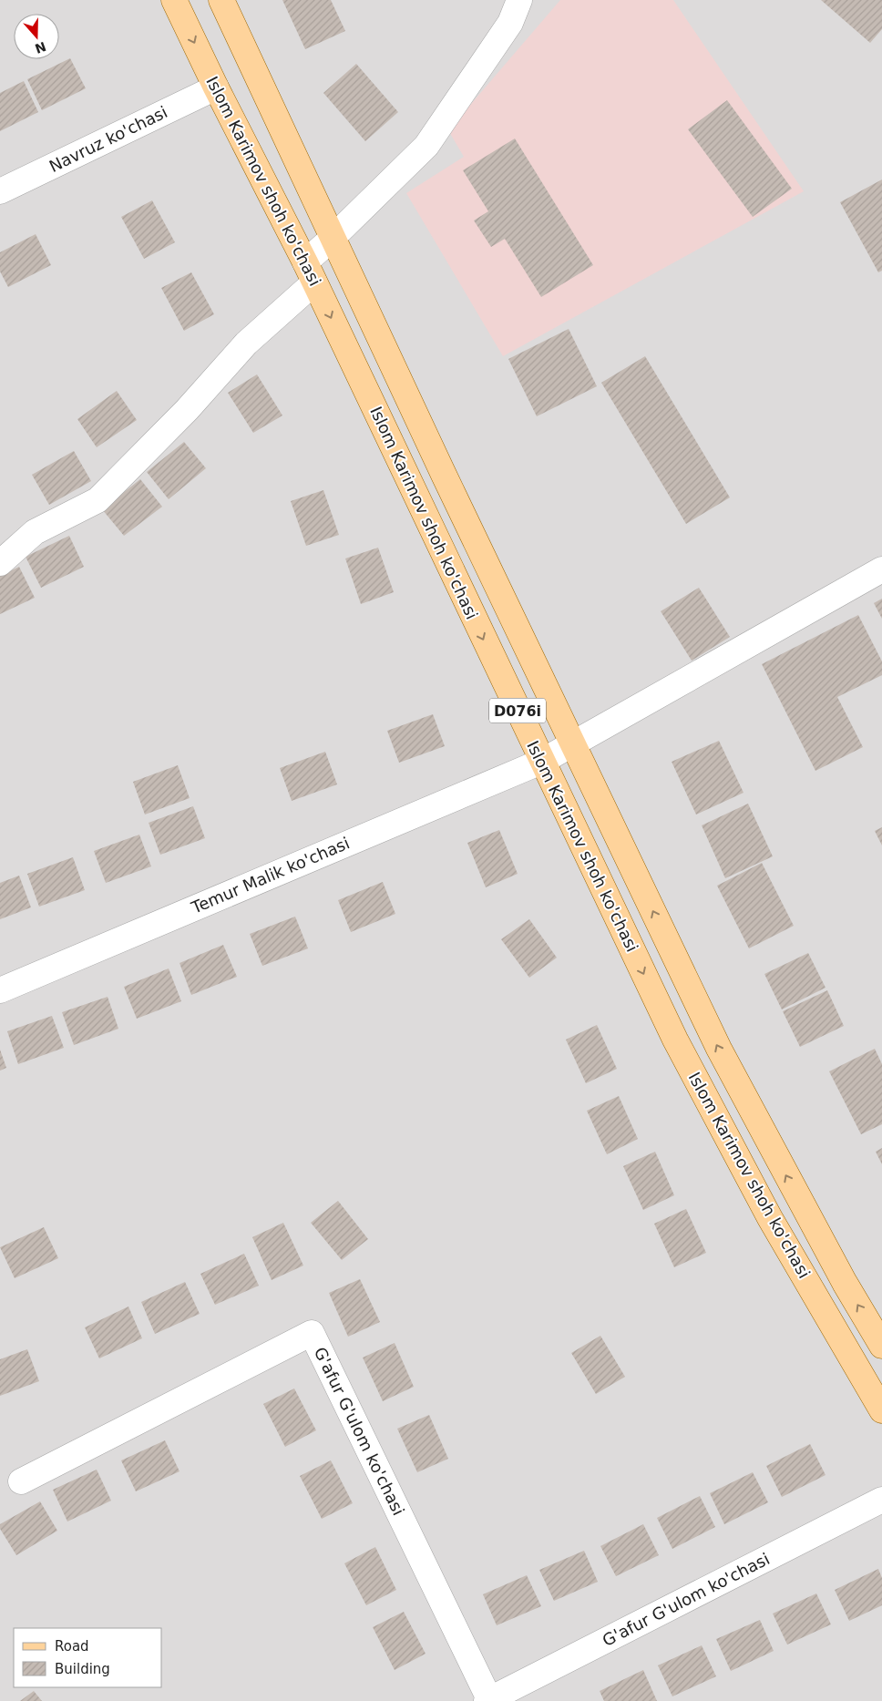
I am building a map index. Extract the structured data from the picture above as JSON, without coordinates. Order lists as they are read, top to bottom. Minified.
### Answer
{"streets":{"main road":["Islom Karimov shoh ko'chasi","D076i"],"street":["Navruz ko'chasi","Temur Malik ko'chasi","G'afur G'ulom ko'chasi"]},"crossings":[["Navruz ko'chasi","Islom Karimov shoh ko'chasi"],["Islom Karimov shoh ko'chasi","Temur Malik ko'chasi"]],"legend":["Road","Building"],"north":"bottom"}
